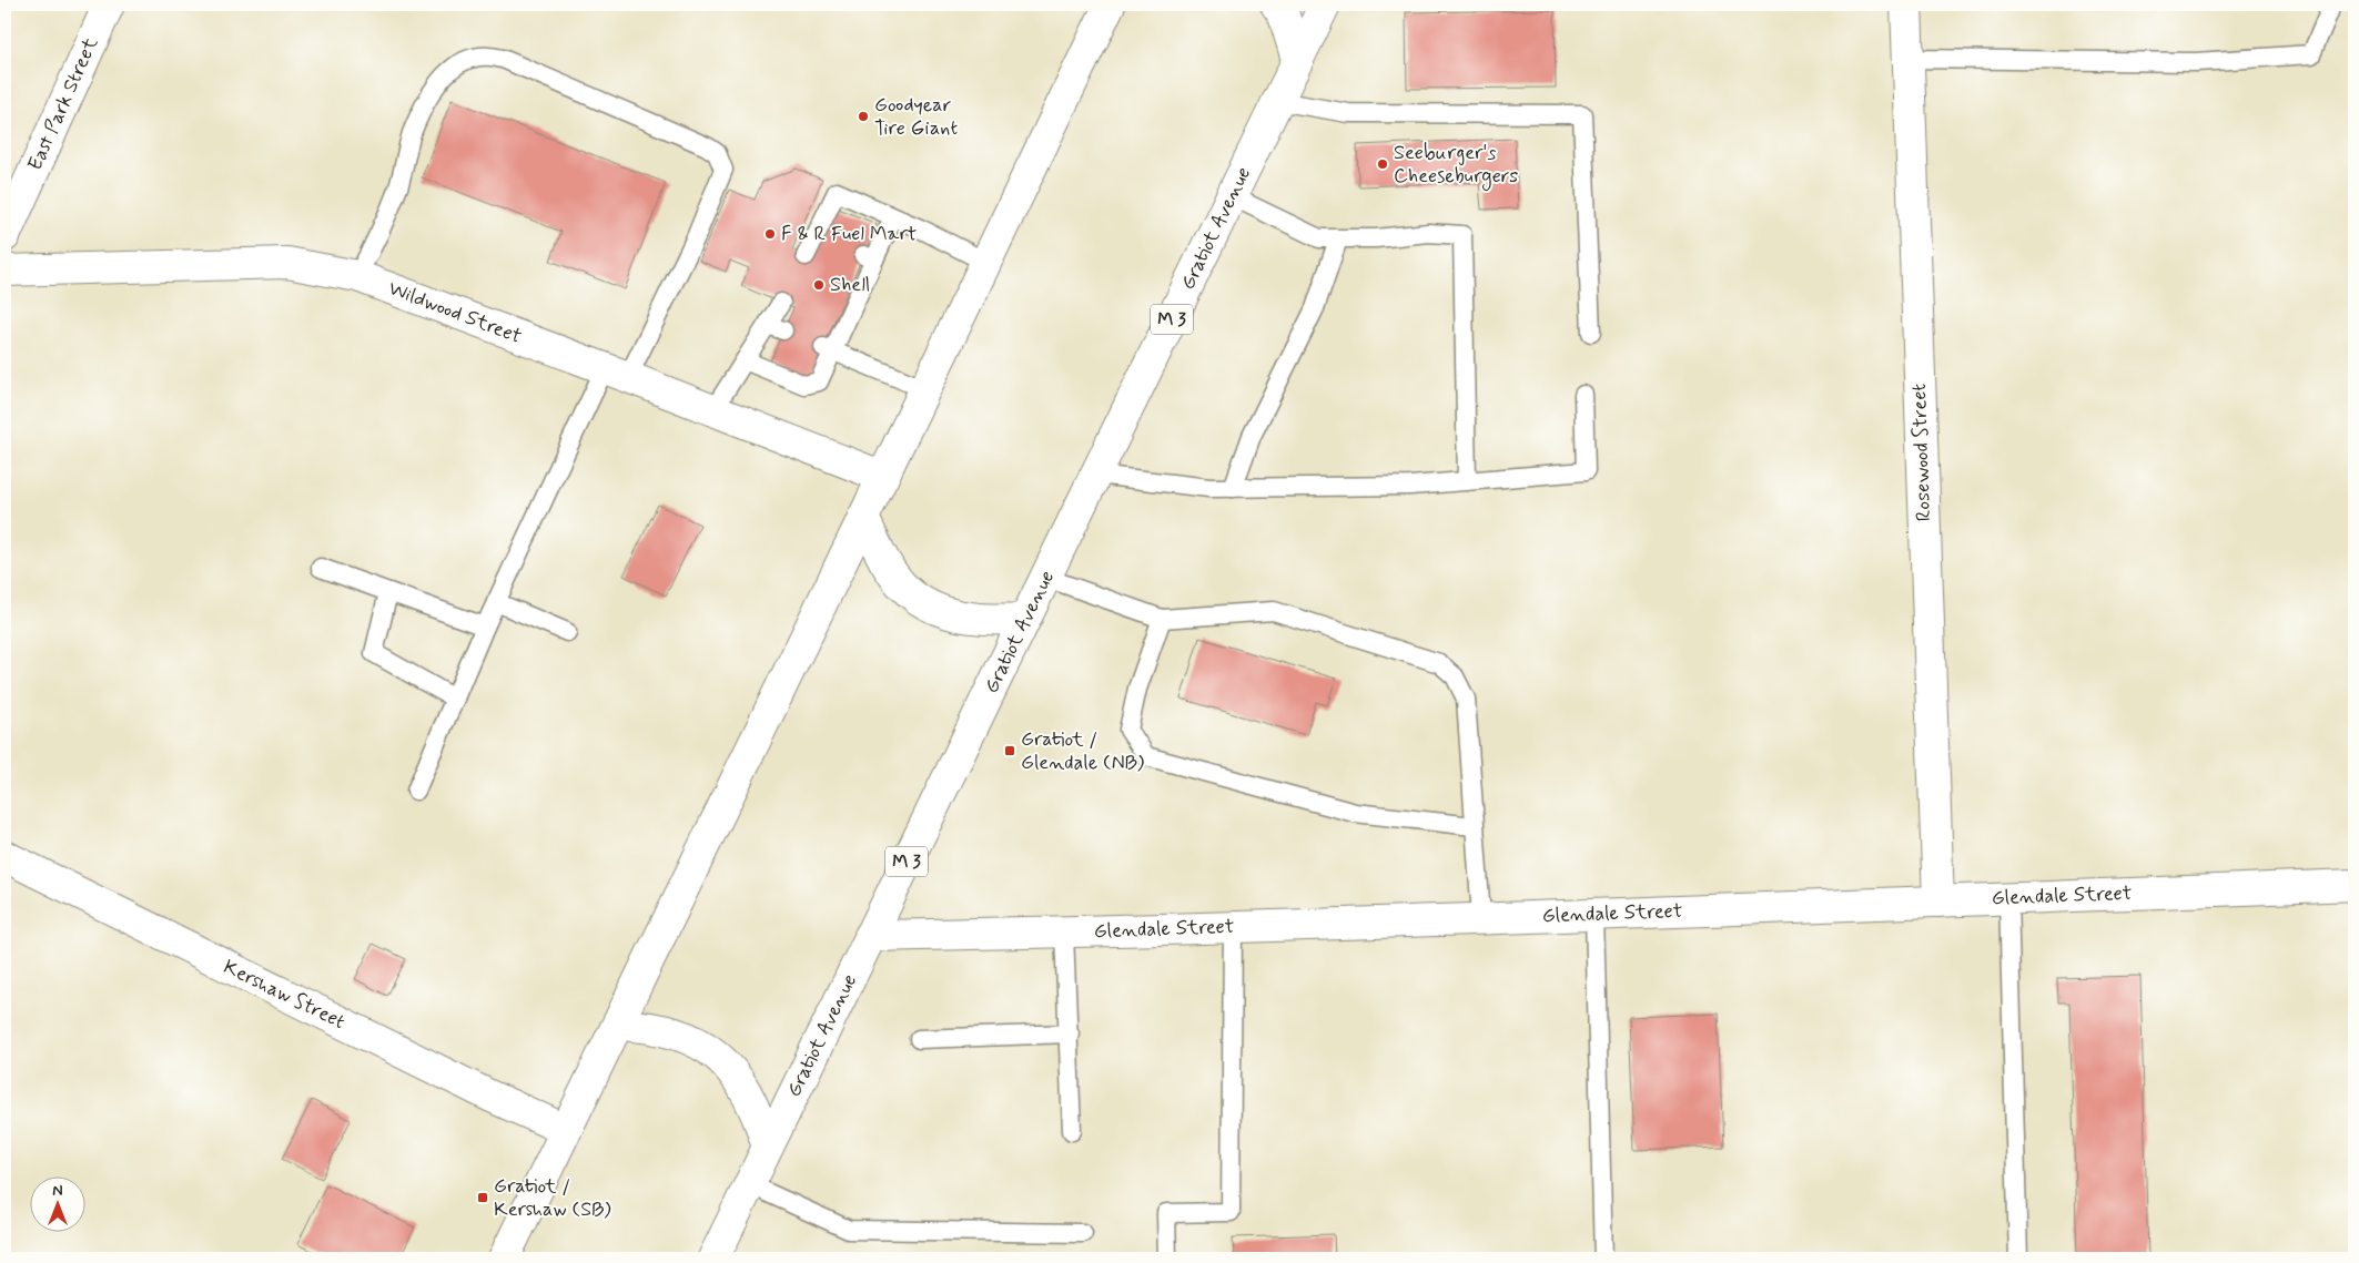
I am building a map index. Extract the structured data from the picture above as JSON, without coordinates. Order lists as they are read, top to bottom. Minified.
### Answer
{"streets":{"street":["East Park Street","Gratiot Avenue","Wildwood Street","M 3","Rosewood Street","Glendale Street","Kershaw Street"]},"crossings":[["Gratiot Avenue","Glendale Street"],["Rosewood Street","Glendale Street"]],"places":{"other":["Goodyear Tire Giant","Seeburger's Cheeseburgers","F & R Fuel Mart","Shell"],"transit":["Gratiot / Glendale (NB)","Gratiot / Kershaw (SB)"]},"north":"top"}
